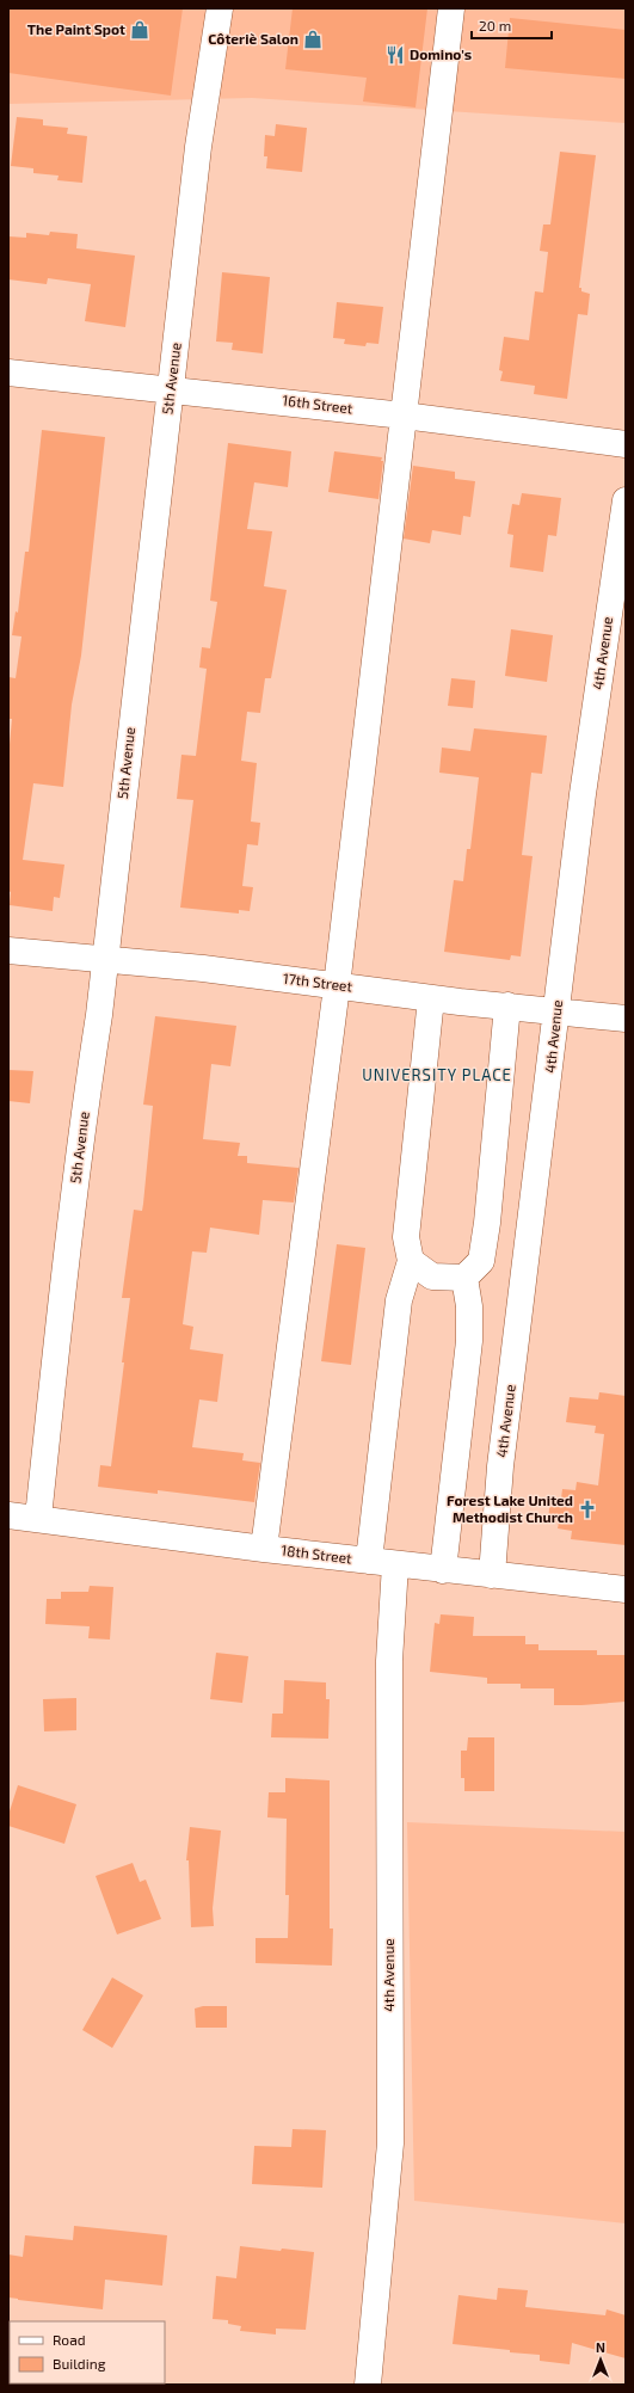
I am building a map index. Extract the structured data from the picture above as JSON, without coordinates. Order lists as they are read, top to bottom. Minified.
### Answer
{"streets":{"street":["5th Avenue","16th Street","4th Avenue","17th Street","18th Street"]},"crossings":[["5th Avenue","16th Street"],["5th Avenue","17th Street"],["5th Avenue","18th Street"],["4th Avenue","17th Street"],["4th Avenue","18th Street"]],"districts":["UNIVERSITY PLACE"],"places":{"shop":["The Paint Spot","Côteriè Salon"],"restaurant":["Domino's"],"church":["Forest Lake United Methodist Church"]},"legend":["Road","Building"],"scale_bar":"20 m","north":"top"}
